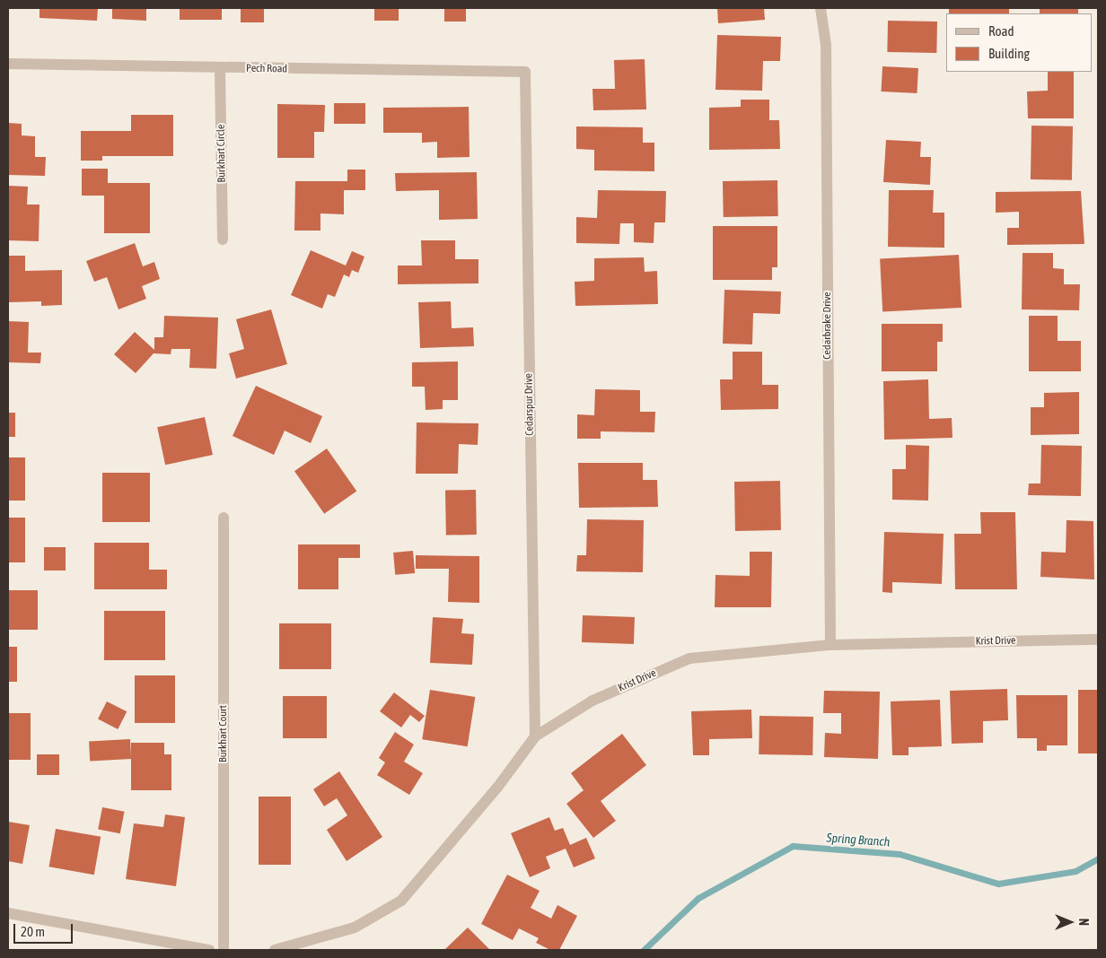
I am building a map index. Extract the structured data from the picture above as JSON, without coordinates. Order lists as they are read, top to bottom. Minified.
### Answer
{"streets":{"street":["Pech Road","Burkhart Circle","Cedarbrake Drive","Cedarspur Drive","Krist Drive","Burkhart Court"]},"crossings":[["Pech Road","Burkhart Circle"],["Pech Road","Cedarspur Drive"],["Cedarbrake Drive","Krist Drive"],["Cedarspur Drive","Krist Drive"]],"water":["Spring Branch"],"legend":["Road","Building"],"scale_bar":"20 m","north":"right"}
